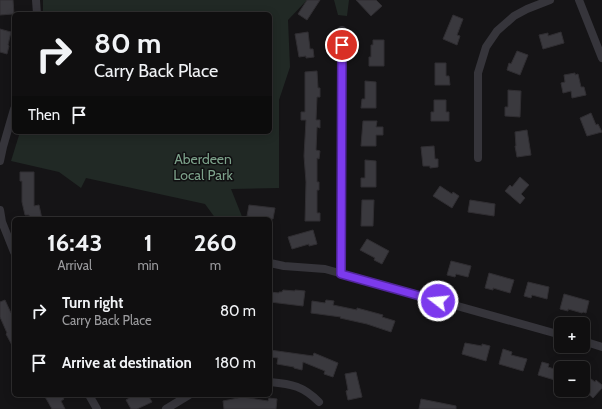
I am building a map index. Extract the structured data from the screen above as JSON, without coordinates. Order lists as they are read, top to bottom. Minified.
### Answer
{"parks":["Aberdeen Local Park"],"page":{"turn":["80 m","Carry Back Place"],"then":"Then","eta":["16:43","Arrival","1","min","260","m"],"list":[{"name":"Turn right","note":"Carry Back Place","value":"80 m"},{"name":"Arrive at destination","value":"180 m"}],"map_buttons":["+","−"]}}
